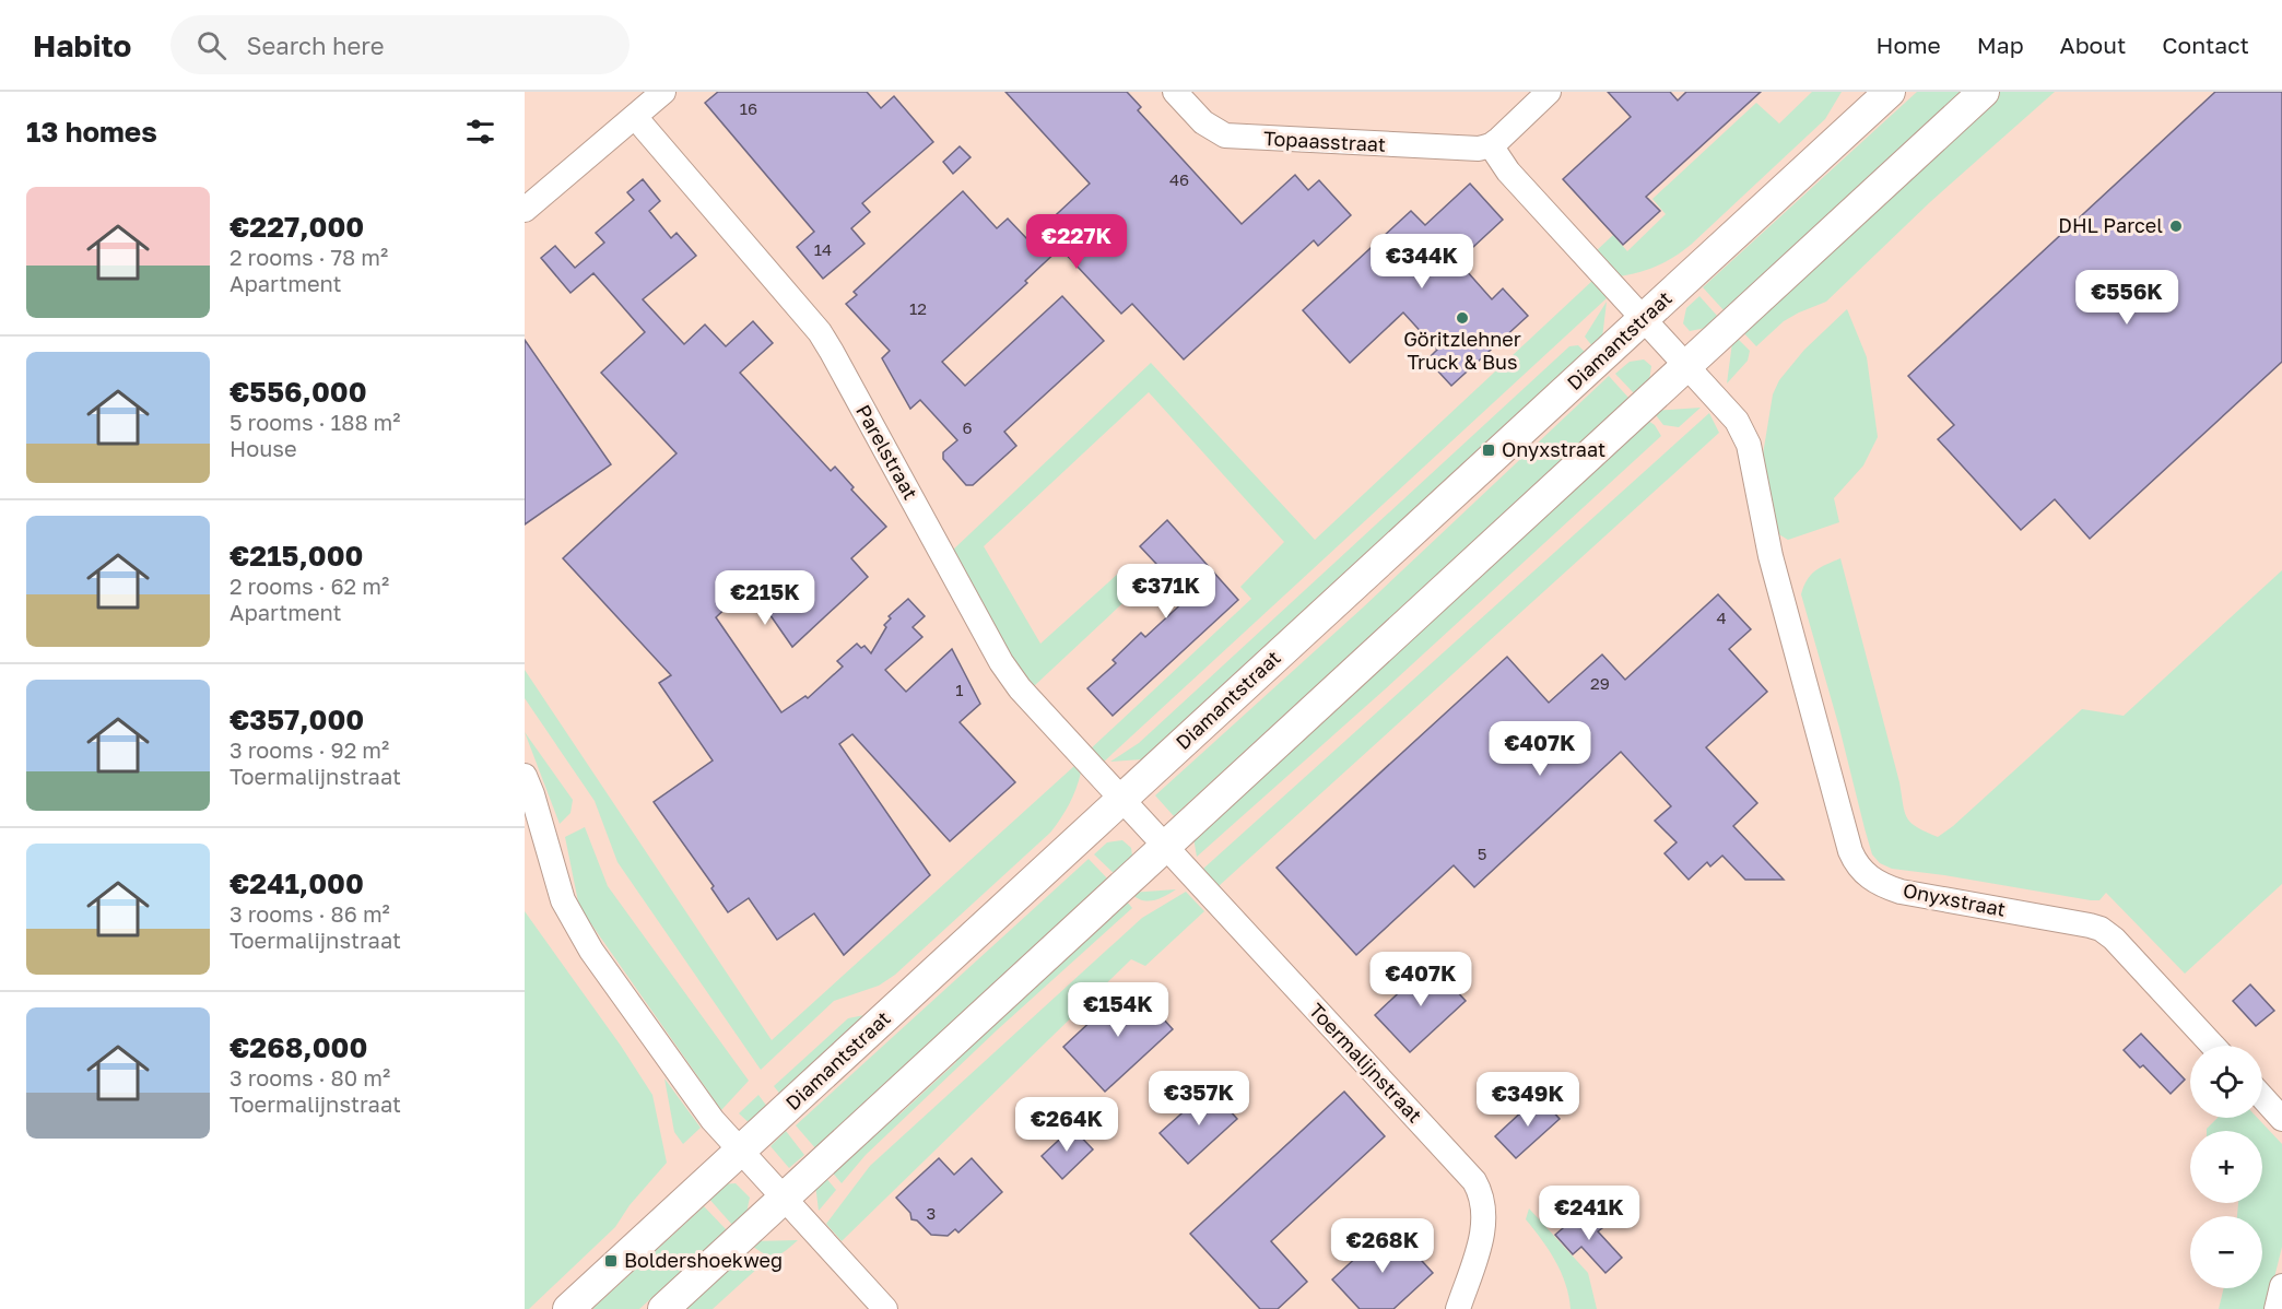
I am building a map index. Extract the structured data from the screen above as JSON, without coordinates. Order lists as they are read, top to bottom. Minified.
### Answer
{"streets":{"main road":["Diamantstraat"],"street":["Topaasstraat","Parelstraat","Onyxstraat","Toermalijnstraat"]},"crossings":[["Diamantstraat","Parelstraat"],["Diamantstraat","Onyxstraat"],["Parelstraat","Toermalijnstraat"]],"places":{"other":["DHL Parcel","Göritzlehner Truck & Bus"],"transit":["Onyxstraat","Boldershoekweg"]},"house_numbers":["16","46","14","12","6","4","29","1","5","3"],"page":{"header":"Habito","search":"Search here","nav":["Home","Map","About","Contact"],"heading":"13 homes","list":[{"name":"€227,000","note":"2 rooms · 78 m² · Apartment"},{"name":"€556,000","note":"5 rooms · 188 m² · House"},{"name":"€215,000","note":"2 rooms · 62 m² · Apartment"},{"name":"€357,000","note":"3 rooms · 92 m² · Toermalijnstraat"},{"name":"€241,000","note":"3 rooms · 86 m² · Toermalijnstraat"},{"name":"€268,000","note":"3 rooms · 80 m² · Toermalijnstraat"}],"price":["€227K","€344K","€556K","€371K","€215K","€407K","€407K","€154K","€357K","€349K","€264K","€241K","€268K"],"map_buttons":["+","−"]}}
